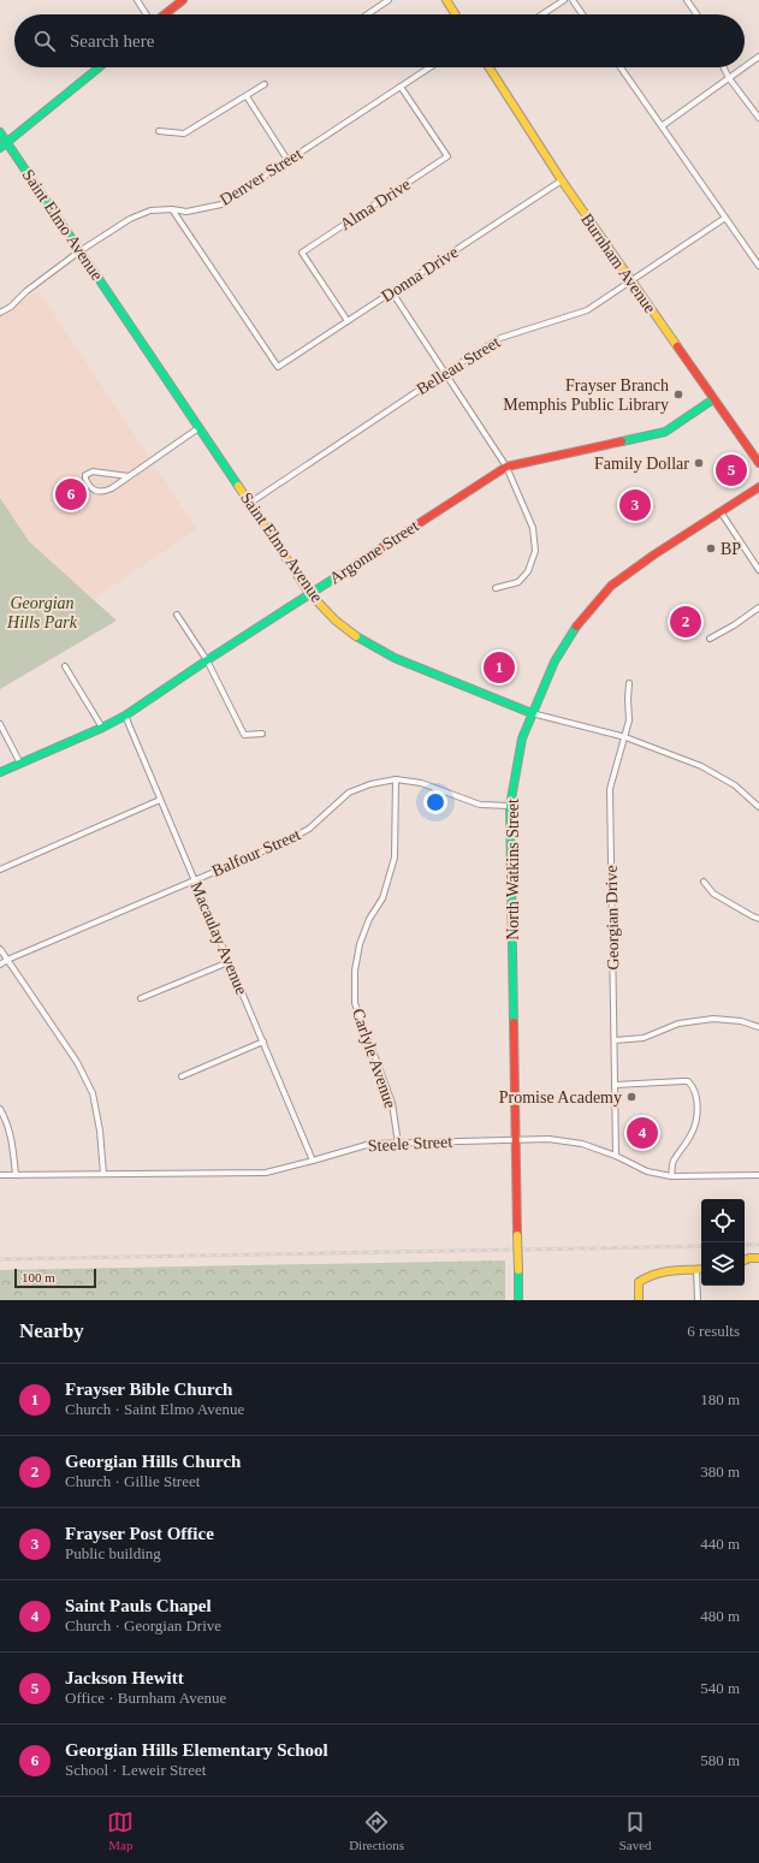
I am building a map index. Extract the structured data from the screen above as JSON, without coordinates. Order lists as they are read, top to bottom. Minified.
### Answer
{"streets":{"main road":["Saint Elmo Avenue","Burnham Avenue","Argonne Street","North Watkins Street"],"street":["Denver Street","Alma Drive","Donna Drive","Belleau Street","Balfour Street","Georgian Drive","Macaulay Avenue","Carlyle Avenue","Steele Street"]},"crossings":[["Denver Street","Alma Drive"],["Denver Street","Saint Elmo Avenue"],["Denver Street","Donna Drive"],["Alma Drive","Donna Drive"],["Saint Elmo Avenue","Belleau Street"],["Saint Elmo Avenue","Argonne Street"],["Saint Elmo Avenue","North Watkins Street"],["Saint Elmo Avenue","Georgian Drive"],["Burnham Avenue","Donna Drive"],["Burnham Avenue","Belleau Street"],["Burnham Avenue","Argonne Street"],["Argonne Street","Macaulay Avenue"],["Balfour Street","North Watkins Street"],["Balfour Street","Macaulay Avenue"],["Balfour Street","Carlyle Avenue"],["North Watkins Street","Steele Street"],["Georgian Drive","Steele Street"],["Macaulay Avenue","Steele Street"],["Carlyle Avenue","Steele Street"]],"parks":["Georgian Hills Park"],"places":["Frayser Branch Memphis Public Library","Family Dollar","BP","Promise Academy"],"scale_bar":"100 m","page":{"search":"Search here","pins":["5","6","3","2","1","4"],"scale":"100 m","heading":["Nearby","6 results"],"list":[{"mark":"1","name":"Frayser Bible Church","note":"Church · Saint Elmo Avenue","value":"180 m"},{"mark":"2","name":"Georgian Hills Church","note":"Church · Gillie Street","value":"380 m"},{"mark":"3","name":"Frayser Post Office","note":"Public building","value":"440 m"},{"mark":"4","name":"Saint Pauls Chapel","note":"Church · Georgian Drive","value":"480 m"},{"mark":"5","name":"Jackson Hewitt","note":"Office · Burnham Avenue","value":"540 m"},{"mark":"6","name":"Georgian Hills Elementary School","note":"School · Leweir Street","value":"580 m"}],"nav":["Map","Directions","Saved"]}}
